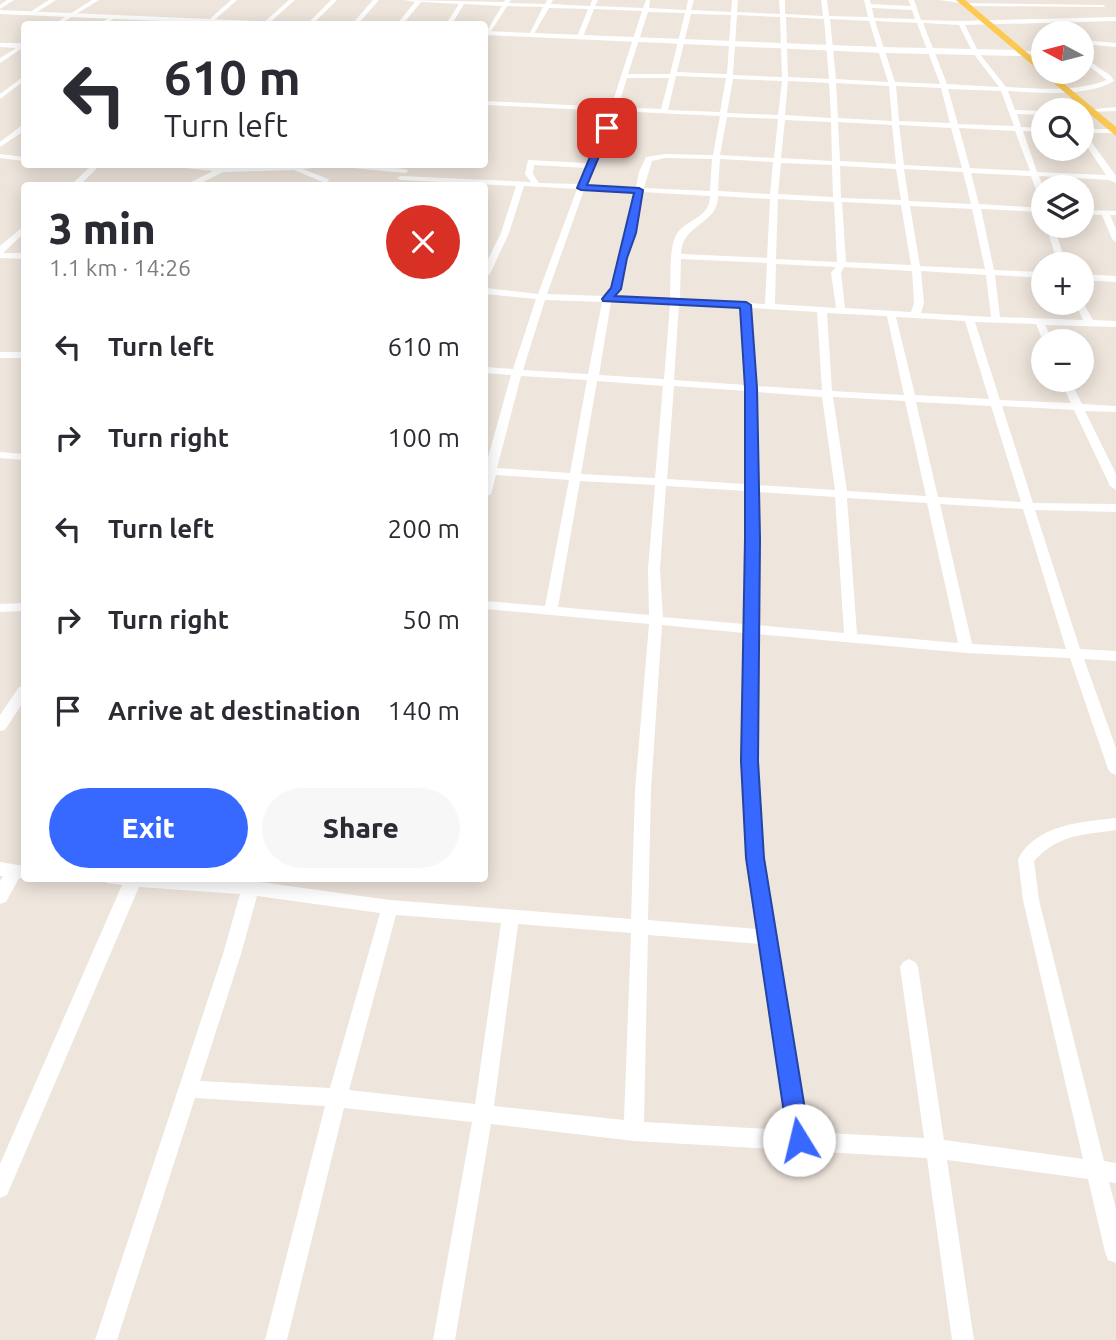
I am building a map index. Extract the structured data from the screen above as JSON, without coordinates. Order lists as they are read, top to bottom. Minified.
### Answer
{"north":"left","page":{"map_buttons":["+","−"],"turn":["610 m","Turn left"],"heading":["3 min","1.1 km · 14:26"],"list":[{"name":"Turn left","value":"610 m"},{"name":"Turn right","value":"100 m"},{"name":"Turn left","value":"200 m"},{"name":"Turn right","value":"50 m"},{"name":"Arrive at destination","value":"140 m"}],"buttons":["Exit","Share"]}}
